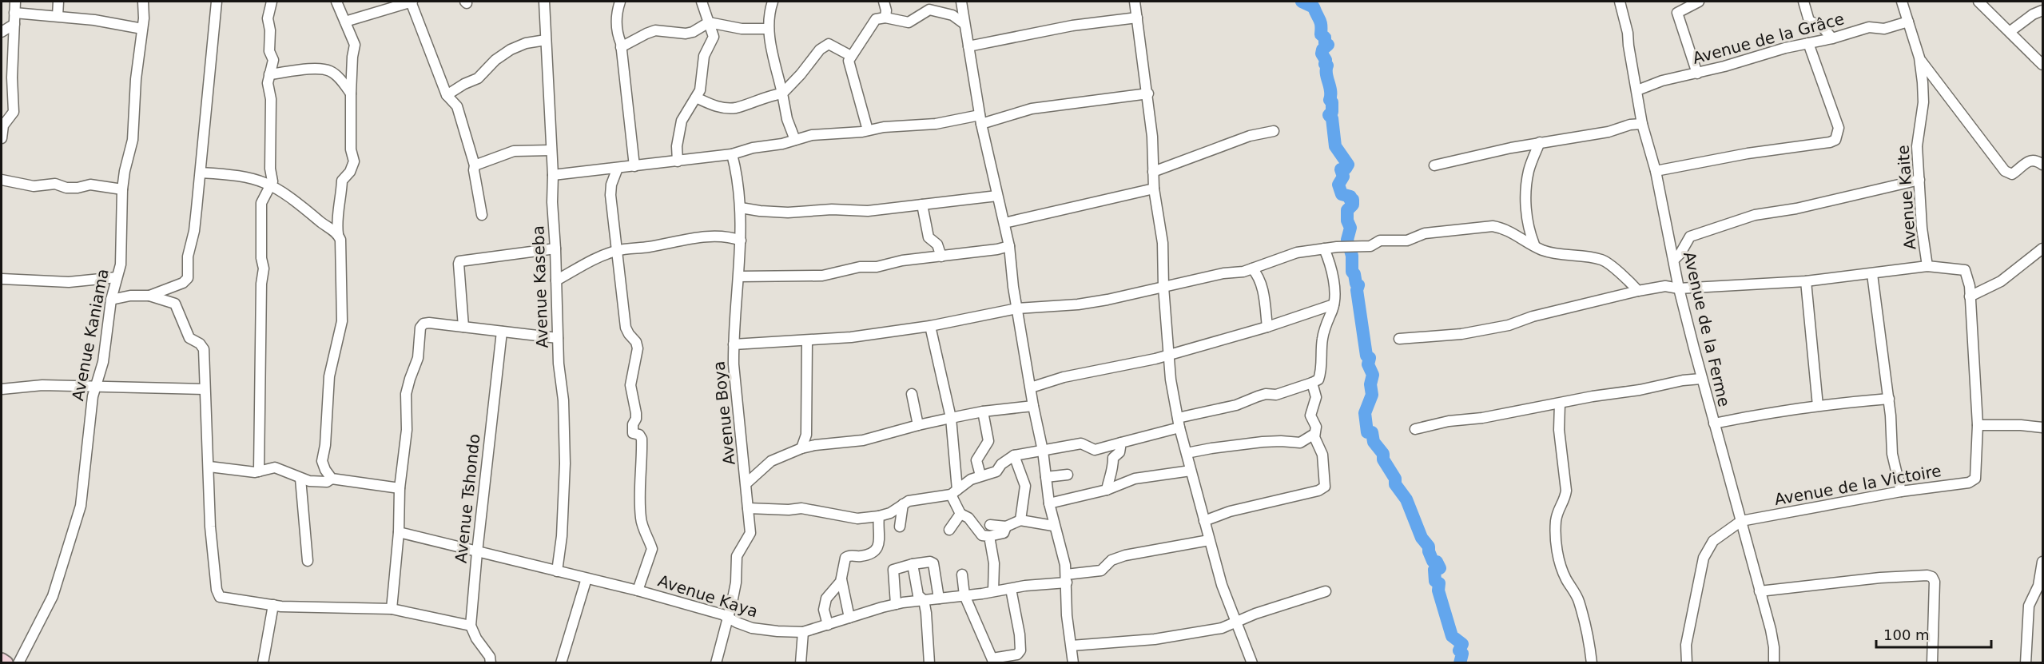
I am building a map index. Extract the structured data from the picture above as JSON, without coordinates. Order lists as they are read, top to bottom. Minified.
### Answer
{"streets":{"street":["Avenue de la Grâce","Avenue Kaite","Avenue Kaseba","Avenue de la Ferme","Avenue Kaniama","Avenue Boya","Avenue de la Victoire","Avenue Tshondo","Avenue Kaya"]},"crossings":[["Avenue de la Grâce","Avenue Kaite"],["Avenue de la Grâce","Avenue de la Ferme"],["Avenue Kaite","Avenue de la Victoire"],["Avenue Kaseba","Avenue Kaya"],["Avenue de la Ferme","Avenue de la Victoire"],["Avenue Boya","Avenue Kaya"],["Avenue Tshondo","Avenue Kaya"]],"scale_bar":"100 m"}
